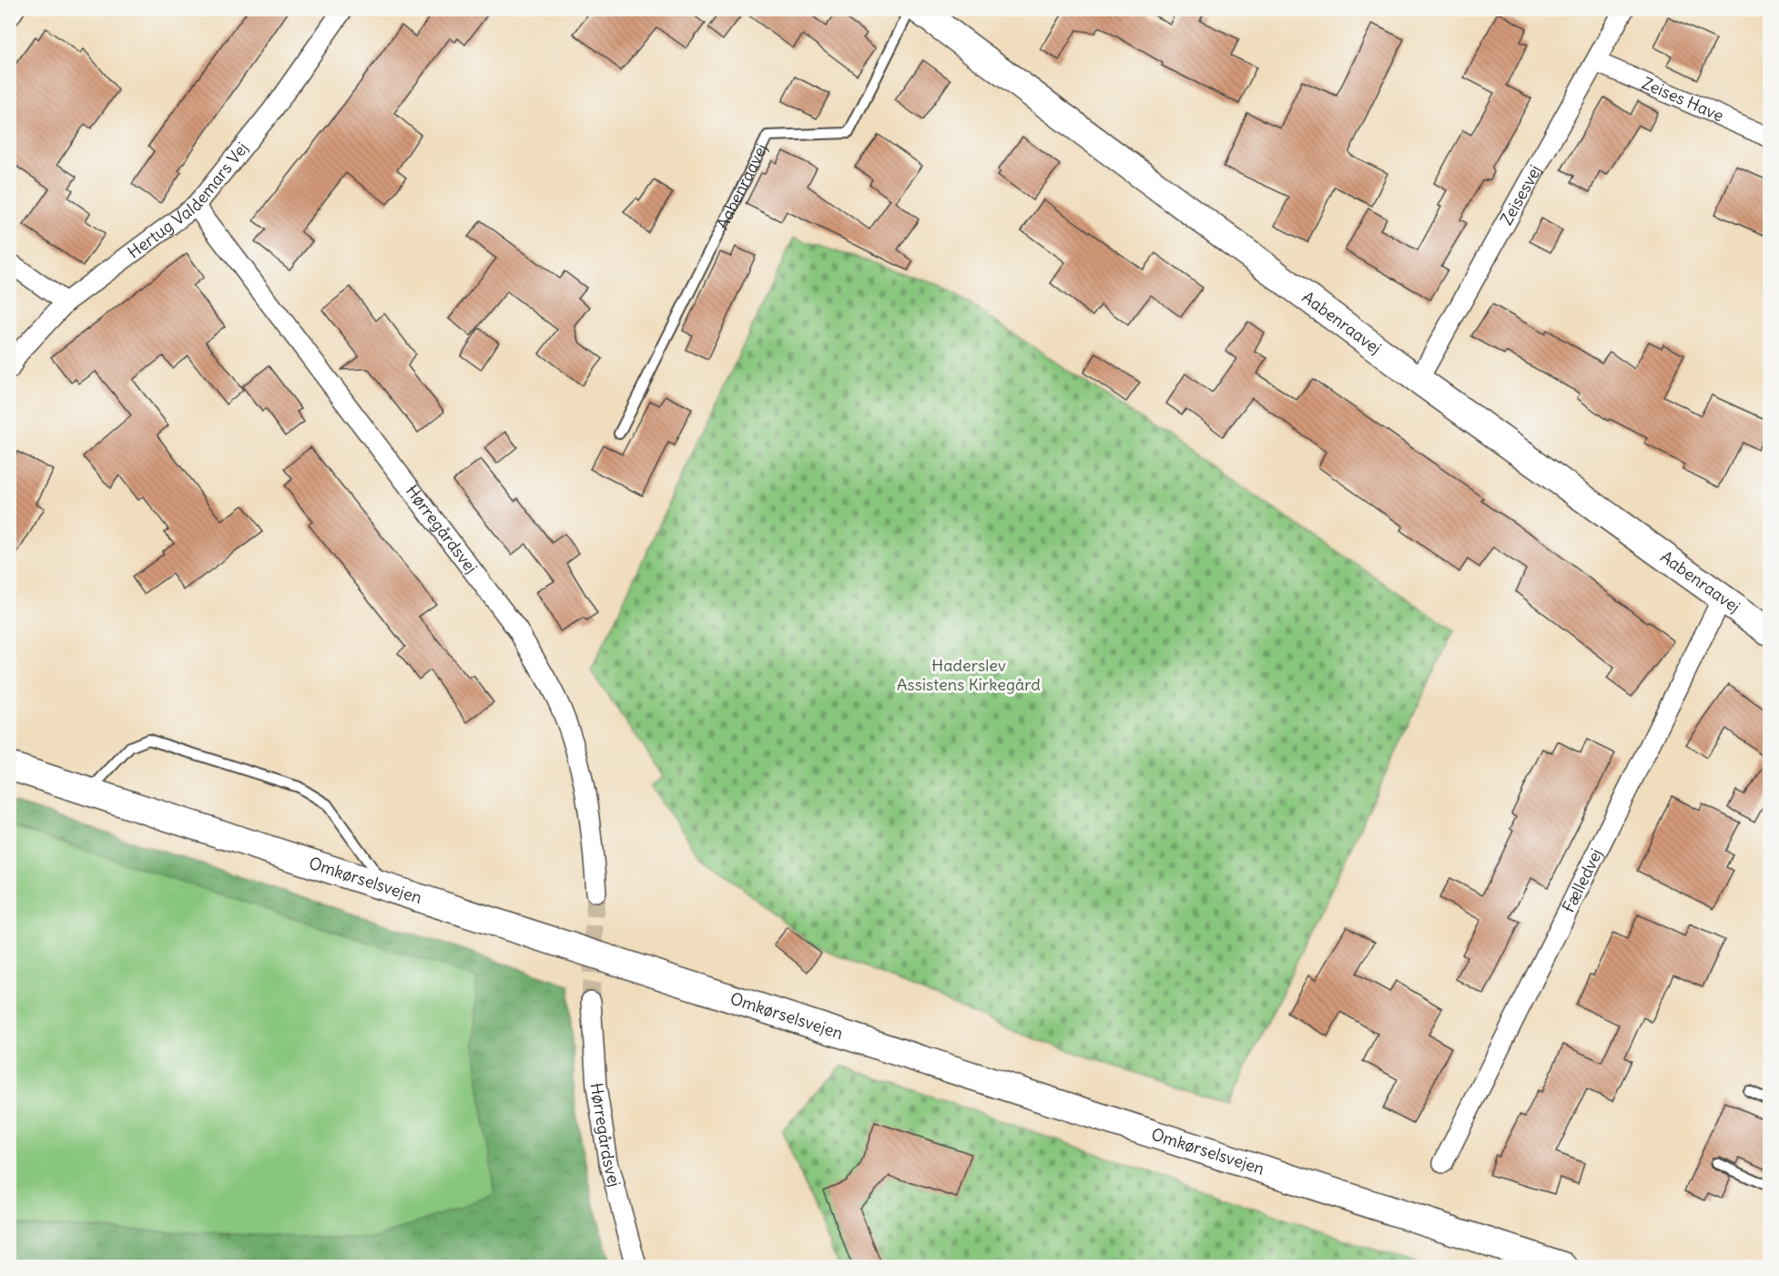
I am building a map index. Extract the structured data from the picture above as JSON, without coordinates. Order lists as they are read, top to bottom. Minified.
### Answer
{"streets":{"main road":["Aabenraavej","Omkørselsvejen"],"street":["Zeises Have","Zeisesvej","Hertug Valdemars Vej","Hørregårdsvej","Fælledvej"]},"crossings":[["Zeises Have","Zeisesvej"],["Aabenraavej","Zeisesvej"],["Aabenraavej","Fælledvej"],["Hertug Valdemars Vej","Hørregårdsvej"]],"parks":["Haderslev Assistens Kirkegård"]}
